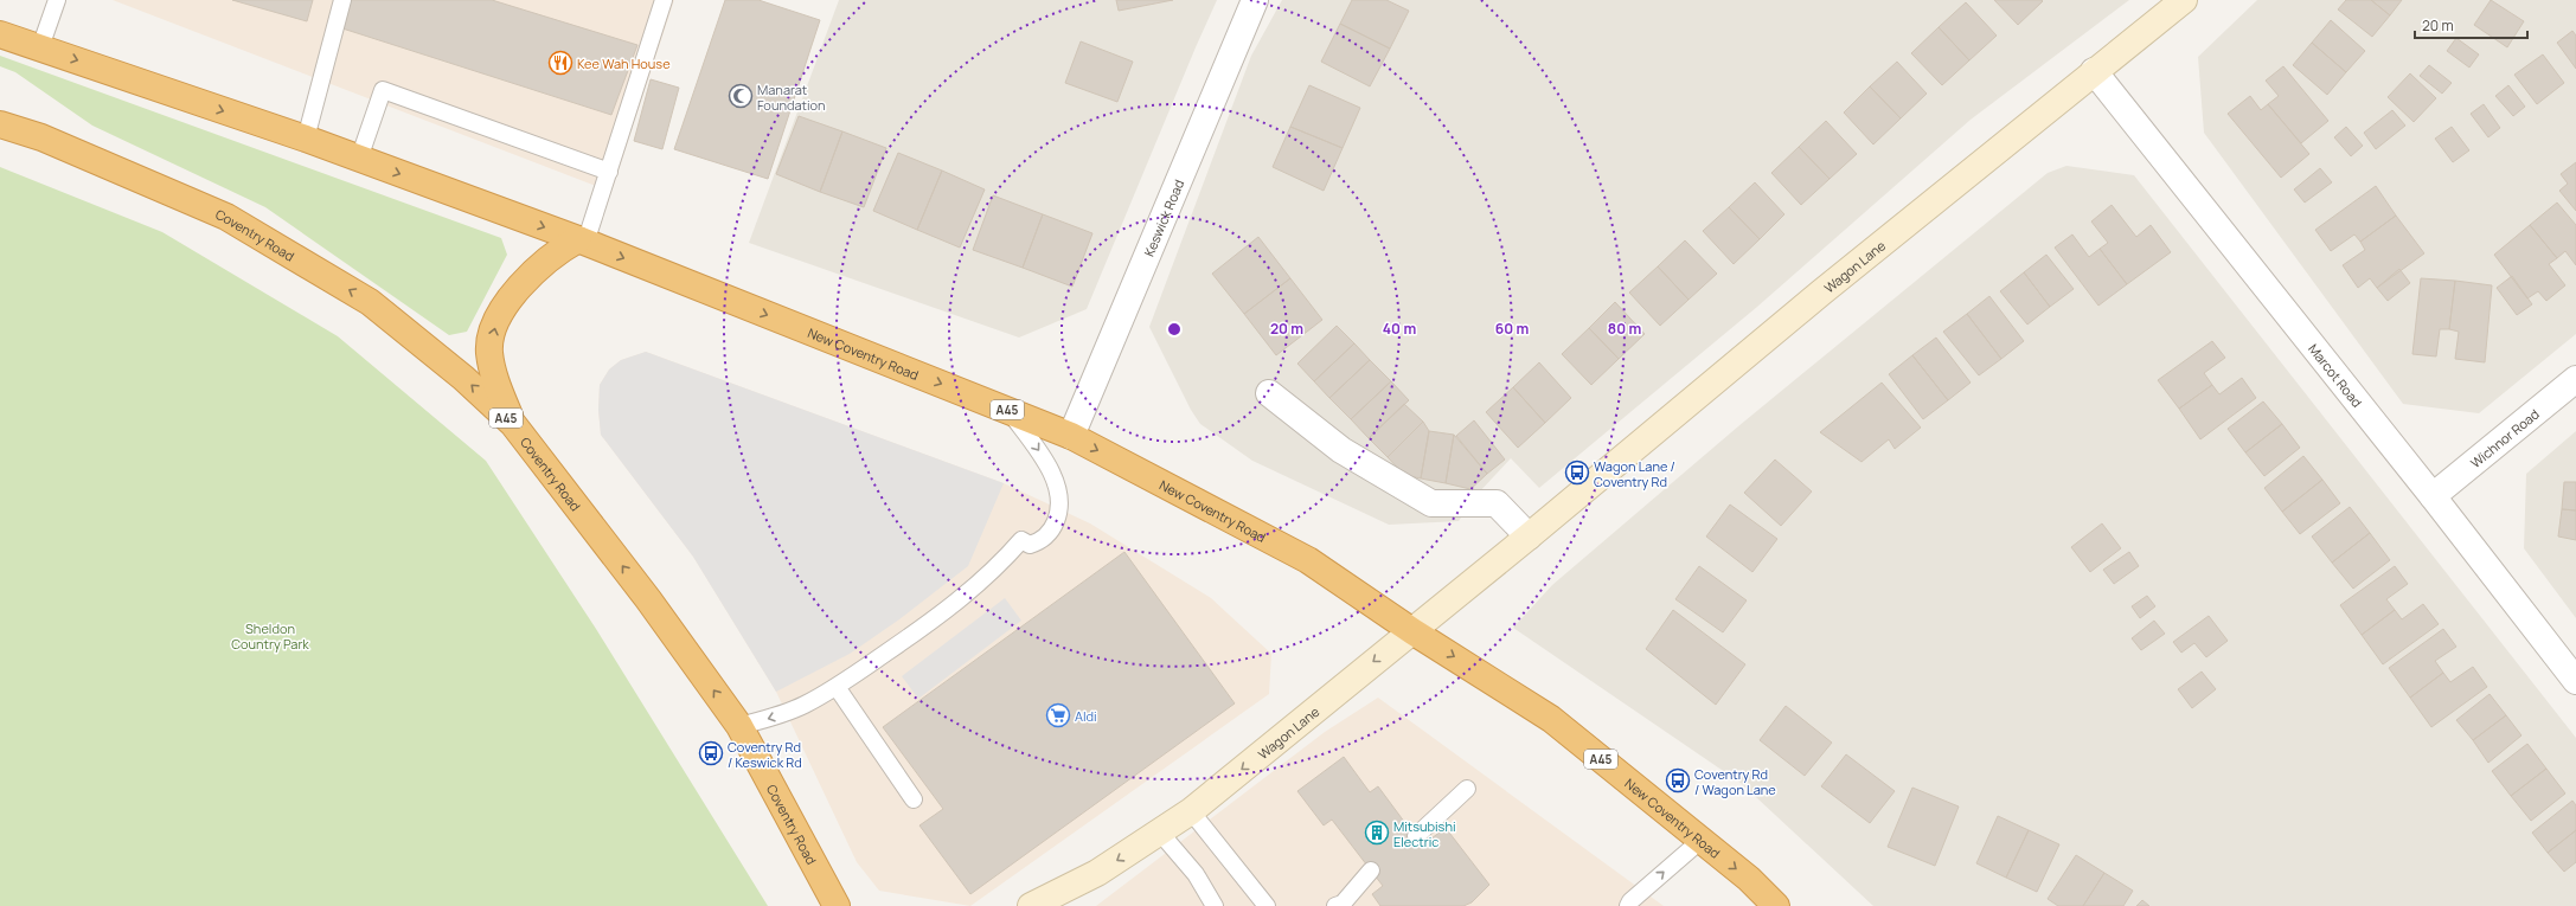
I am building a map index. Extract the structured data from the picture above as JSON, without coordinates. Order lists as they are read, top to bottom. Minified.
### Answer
{"streets":{"highway":["Coventry Road","New Coventry Road","A45"],"street":["Keswick Road","Wagon Lane","Marcot Road","Wichnor Road"]},"crossings":[["Keswick Road","New Coventry Road"],["Wagon Lane","New Coventry Road"],["Wagon Lane","Marcot Road"],["New Coventry Road","A45"],["Marcot Road","Wichnor Road"]],"one_way":["New Coventry Road"],"parks":["Sheldon Country Park"],"places":{"restaurant":["Kee Wah House"],"mosque":["Manarat Foundation"],"bus stop":["Wagon Lane / Coventry Rd","Coventry Rd / Keswick Rd","Coventry Rd / Wagon Lane"],"supermarket":["Aldi"],"building":["Mitsubishi Electric"]},"scale_bar":"20 m","rings":["20 m","40 m","60 m","80 m"]}
